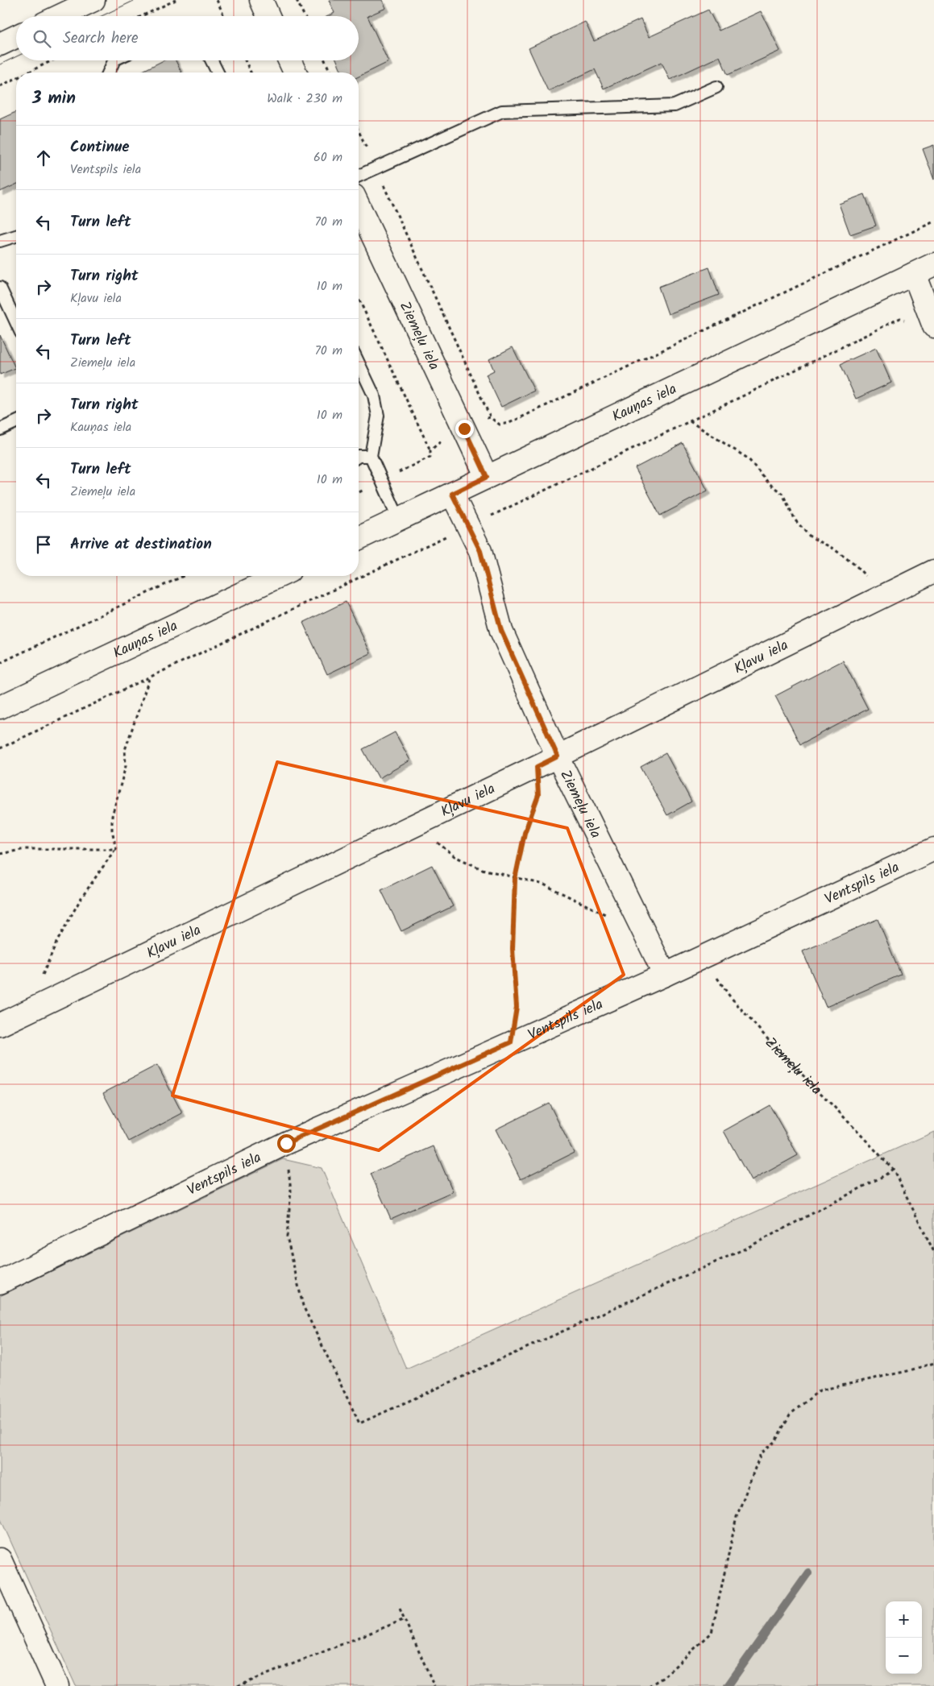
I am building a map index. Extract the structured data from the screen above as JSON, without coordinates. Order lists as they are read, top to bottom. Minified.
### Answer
{"streets":{"street":["Ziemeļu iela","Kauņas iela","Kļavu iela","Ventspils iela"]},"crossings":[["Ziemeļu iela","Kauņas iela"],["Ziemeļu iela","Kļavu iela"],["Ziemeļu iela","Ventspils iela"]],"page":{"search":"Search here","heading":["3 min","Walk · 230 m"],"list":[["Continue","Ventspils iela","60 m"],["Turn left","70 m"],["Turn right","Kļavu iela","10 m"],["Turn left","Ziemeļu iela","70 m"],["Turn right","Kauņas iela","10 m"],["Turn left","Ziemeļu iela","10 m"],"Arrive at destination"],"map_buttons":["+","−"]}}
